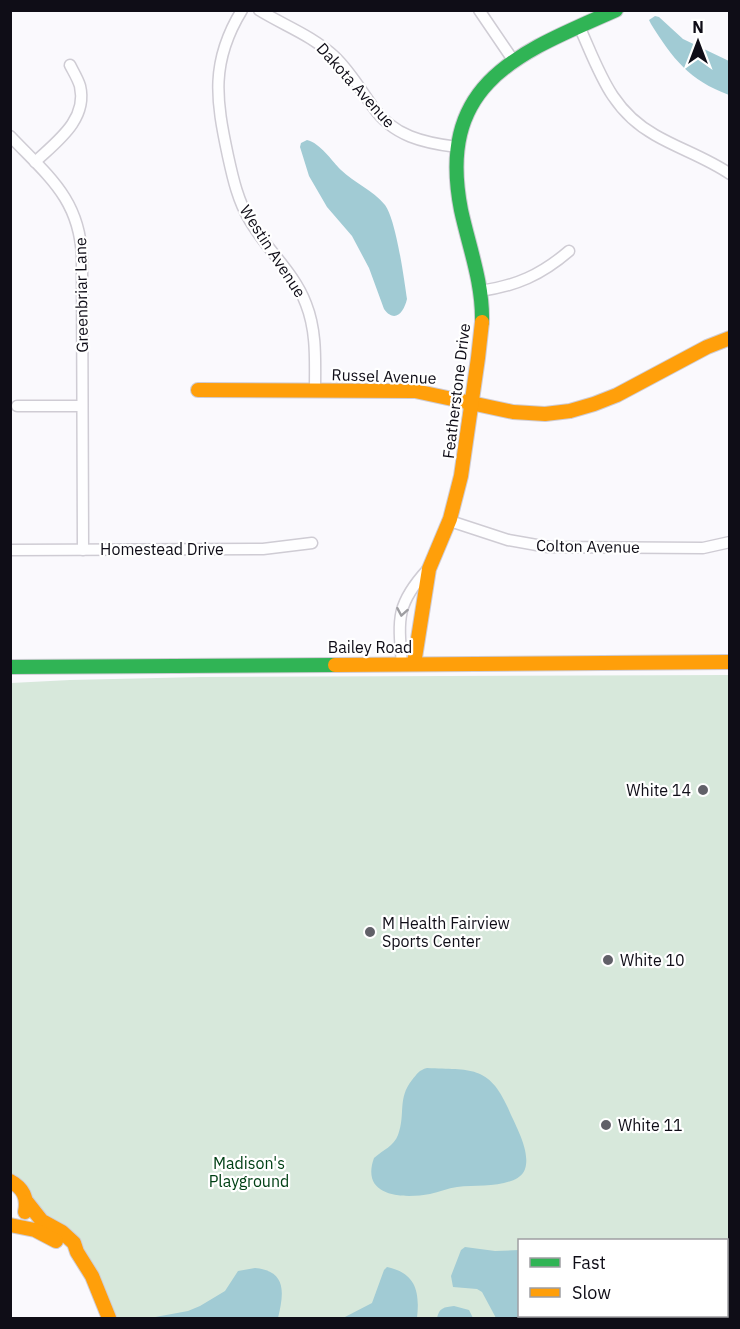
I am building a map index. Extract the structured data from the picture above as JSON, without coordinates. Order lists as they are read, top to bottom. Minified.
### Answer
{"streets":{"street":["Dakota Avenue","Westin Avenue","Greenbriar Lane","Russel Avenue","Featherstone Drive","Colton Avenue","Homestead Drive","Bailey Road"]},"crossings":[["Dakota Avenue","Featherstone Drive"],["Westin Avenue","Russel Avenue"],["Greenbriar Lane","Homestead Drive"],["Russel Avenue","Featherstone Drive"],["Featherstone Drive","Colton Avenue"],["Featherstone Drive","Bailey Road"]],"parks":["Madison's Playground"],"places":["White 14","M Health Fairview Sports Center","White 10","White 11"],"legend":["Fast","Slow"],"north":"top"}
